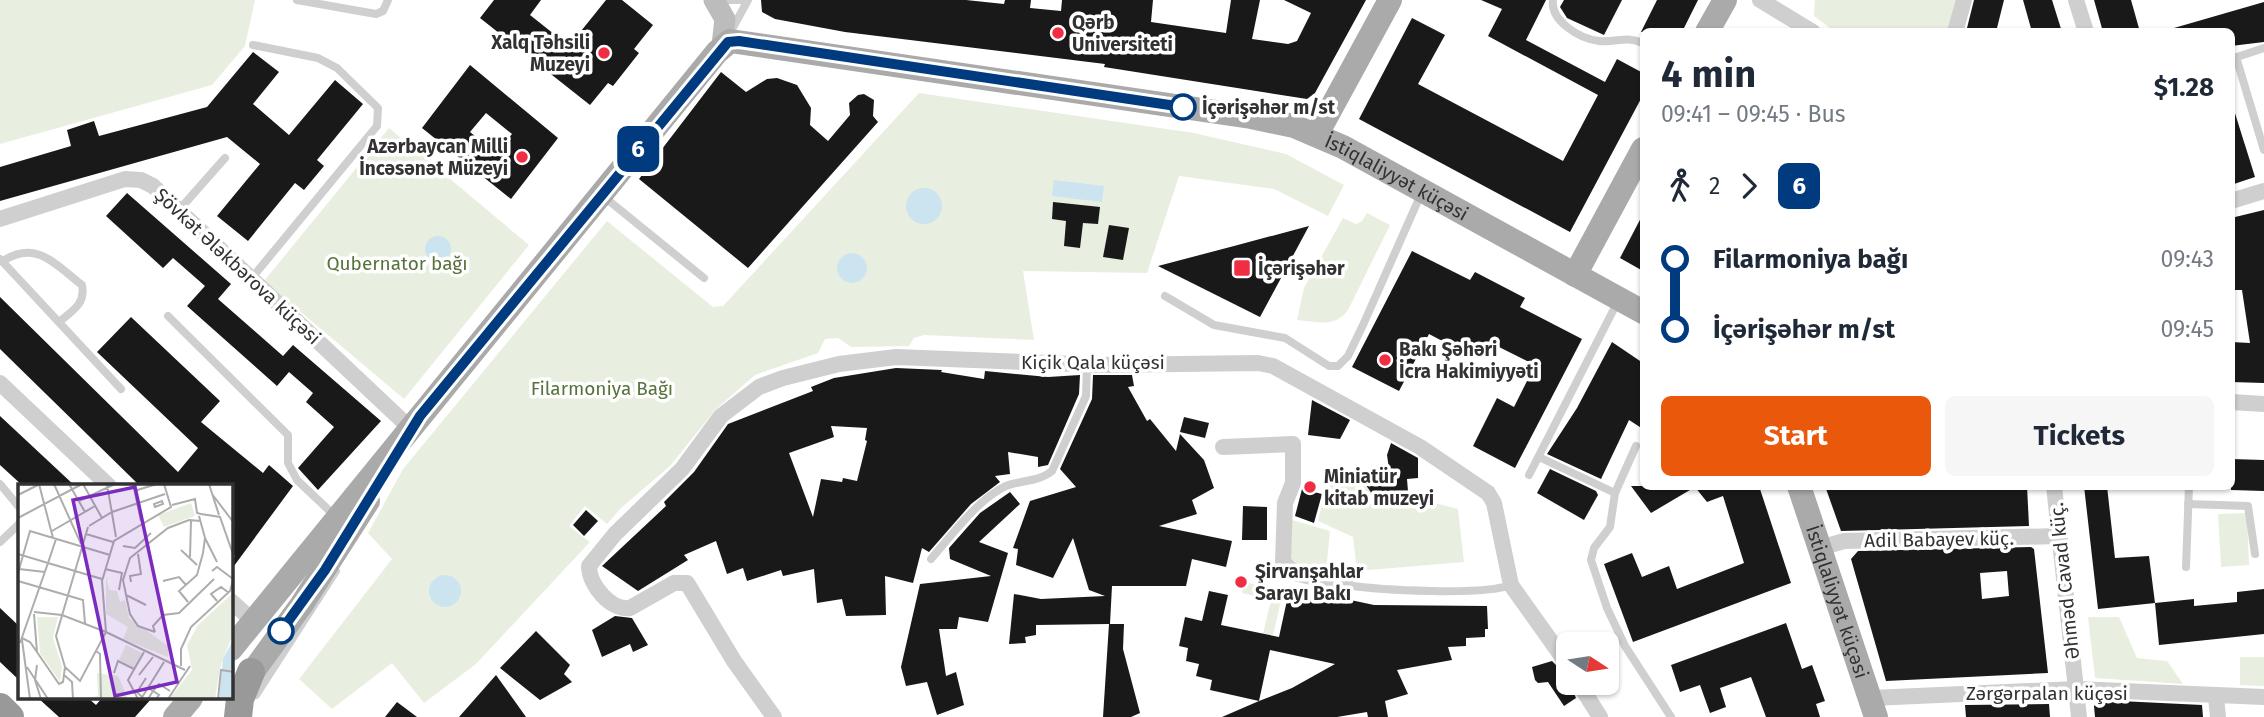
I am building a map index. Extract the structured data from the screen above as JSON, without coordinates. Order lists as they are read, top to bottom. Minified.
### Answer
{"streets":{"main road":["İstiqlaliyyət küçəsi"],"street":["Şövkət Ələkbərova küçəsi","Kiçik Qala küçəsi","Adil Babayev küç.","Əhməd Cavad küç.","Zərgərpalan küçəsi"]},"crossings":[["İstiqlaliyyət küçəsi","Adil Babayev küç."],["İstiqlaliyyət küçəsi","Zərgərpalan küçəsi"],["Adil Babayev küç.","Əhməd Cavad küç."],["Əhməd Cavad küç.","Zərgərpalan küçəsi"]],"parks":["Qubernator bağı","Filarmoniya Bağı"],"places":{"other":["Qərb Universiteti","Xalq Təhsili Muzeyi","İçərişəhər m/st","Azərbaycan Milli İncəsənət Müzeyi","Bakı Şəhəri İcra Hakimiyyəti","Miniatür kitab muzeyi","Şirvanşahlar Sarayı Bakı"],"transit":["İçərişəhər"]},"lines":["bus line 6"],"north":"right","page":{"on_map":"6","heading":["4 min","09:41 – 09:45 · Bus","$1.28"],"legs":["2","6"],"list":[{"name":"Filarmoniya bağı","value":"09:43"},{"name":"İçərişəhər m/st","value":"09:45"}],"buttons":["Start","Tickets"]}}
